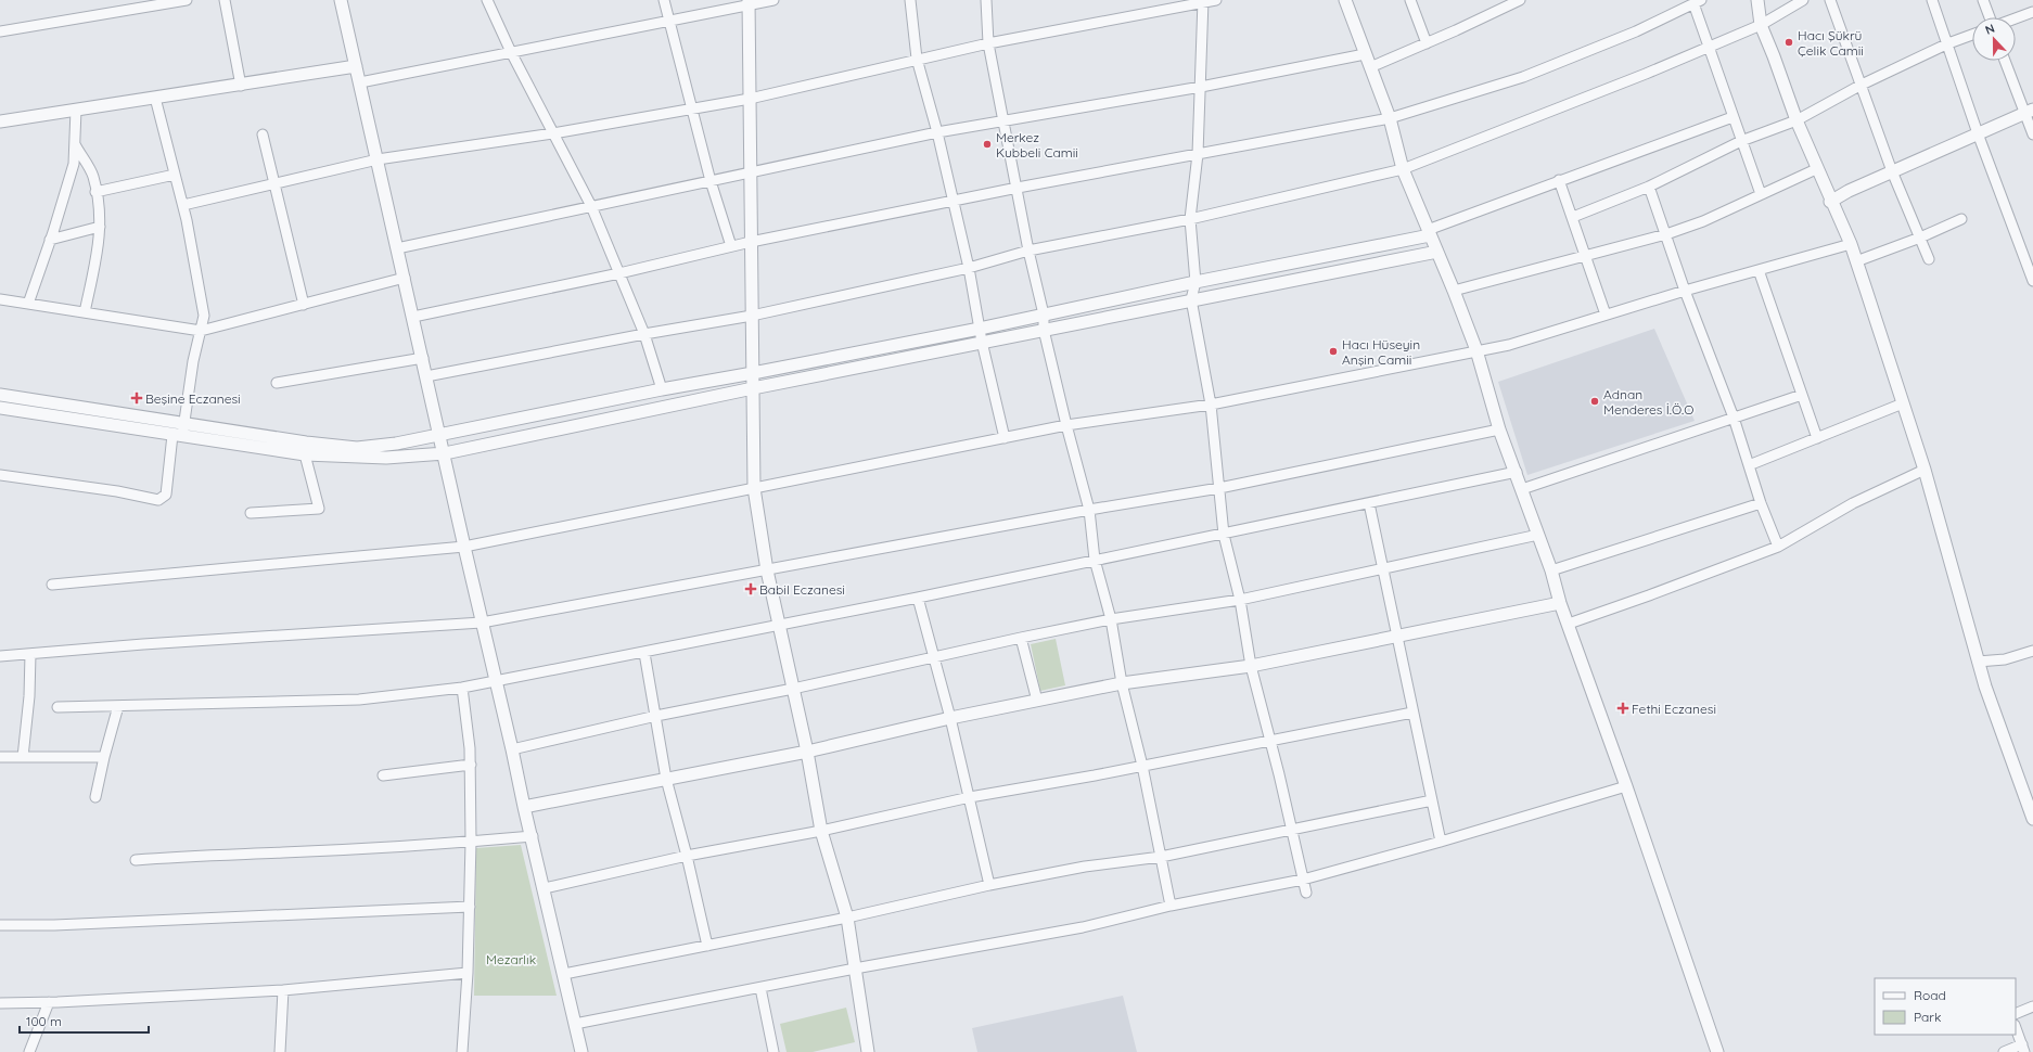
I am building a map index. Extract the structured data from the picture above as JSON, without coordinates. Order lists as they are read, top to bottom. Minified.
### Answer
{"parks":["Mezarlık"],"places":{"other":["Hacı Şükrü Çelik Camii","Merkez Kubbeli Camii","Hacı Hüseyin Anşin Camii","Adnan Menderes İ.Ö.O"],"health":["Beşine Eczanesi","Babil Eczanesi","Fethi Eczanesi"]},"legend":["Road","Park"],"scale_bar":"100 m","north":"top"}
